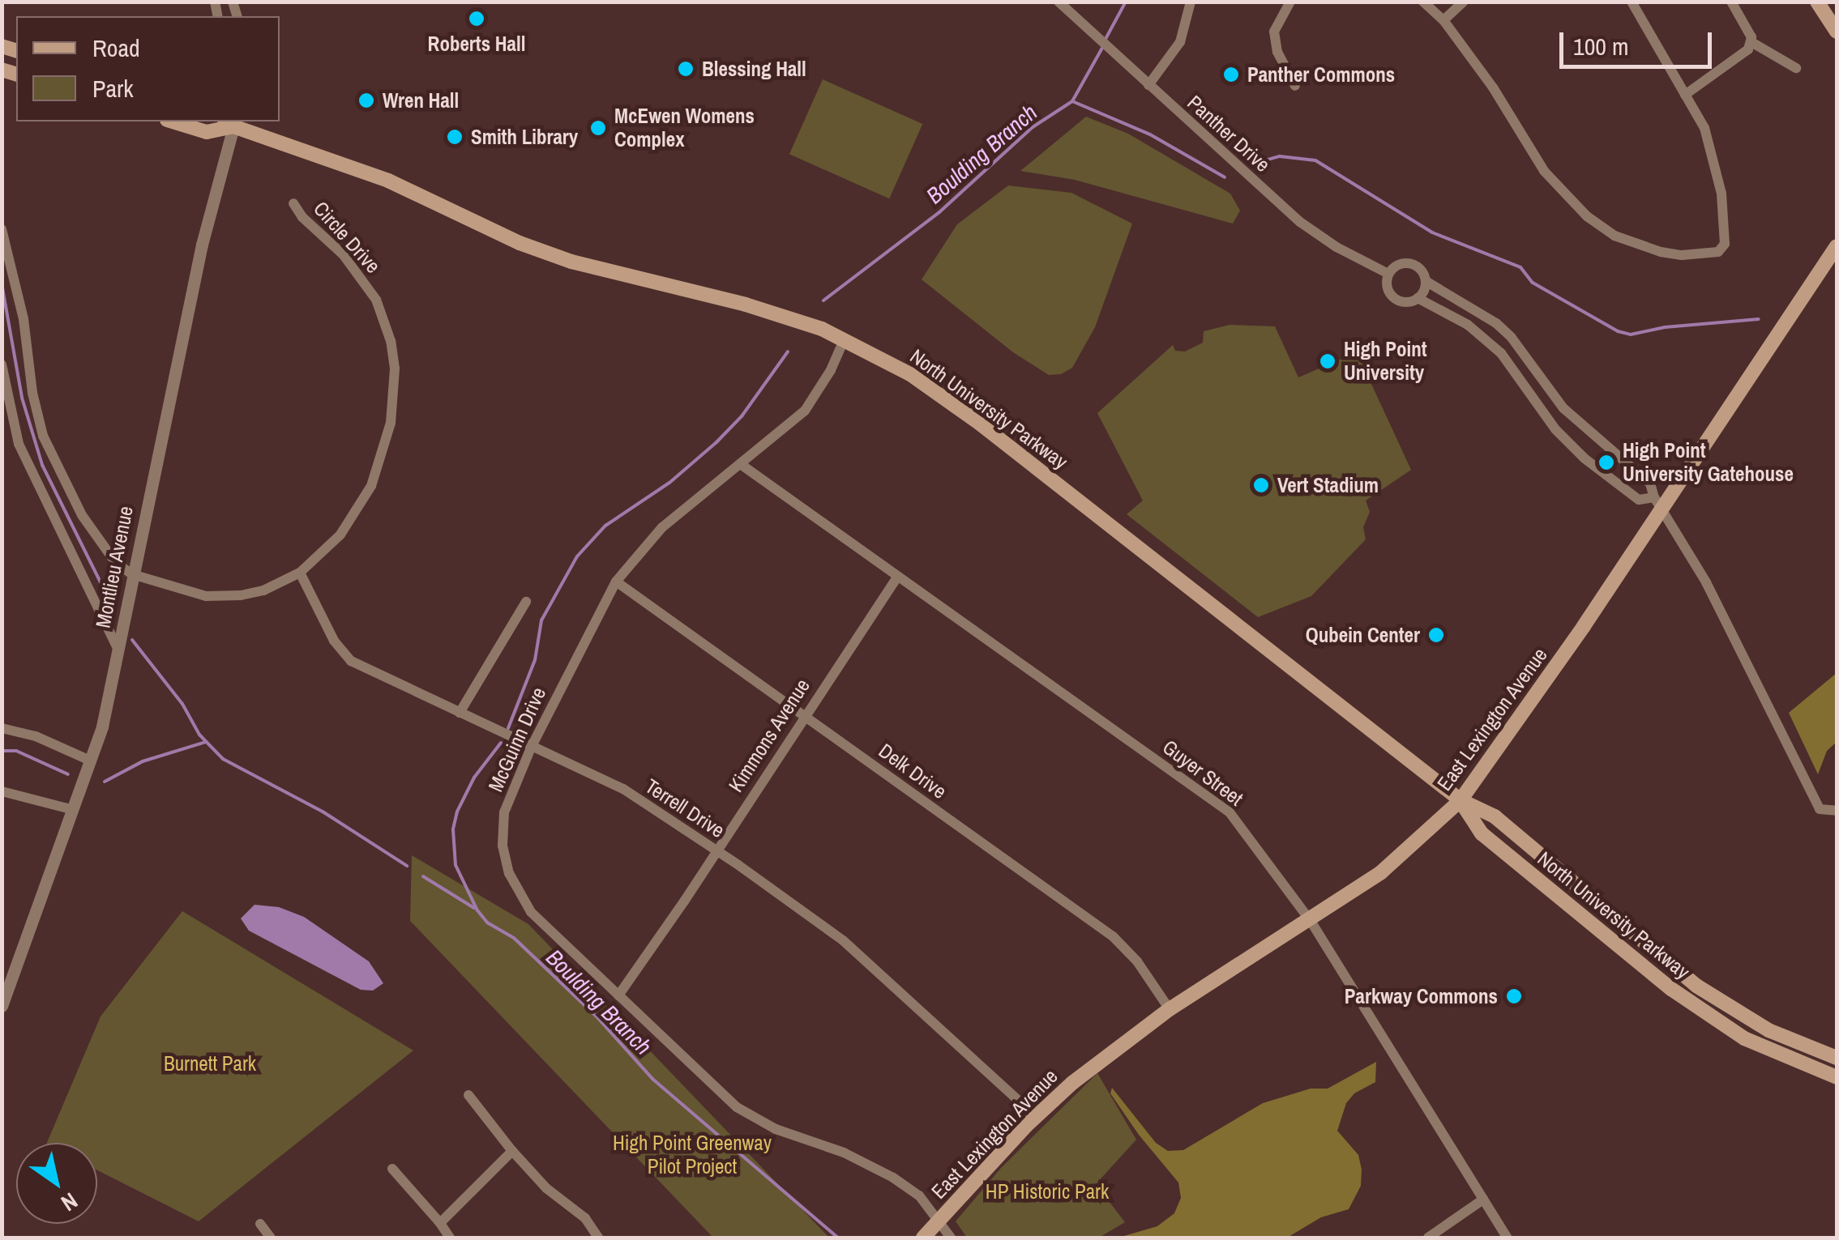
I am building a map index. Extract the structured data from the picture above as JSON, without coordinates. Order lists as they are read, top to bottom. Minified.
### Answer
{"streets":{"main road":["North University Parkway","East Lexington Avenue"],"street":["Panther Drive","Circle Drive","Montlieu Avenue","Kimmons Avenue","McGuinn Drive","Delk Drive","Guyer Street","Terrell Drive"]},"crossings":[["Circle Drive","Montlieu Avenue"],["Circle Drive","Terrell Drive"],["North University Parkway","Montlieu Avenue"],["North University Parkway","East Lexington Avenue"],["North University Parkway","McGuinn Drive"],["East Lexington Avenue","McGuinn Drive"],["East Lexington Avenue","Delk Drive"],["East Lexington Avenue","Guyer Street"],["East Lexington Avenue","Terrell Drive"],["Kimmons Avenue","McGuinn Drive"],["Kimmons Avenue","Delk Drive"],["Kimmons Avenue","Guyer Street"],["Kimmons Avenue","Terrell Drive"],["McGuinn Drive","Delk Drive"],["McGuinn Drive","Guyer Street"],["McGuinn Drive","Terrell Drive"]],"water":["Boulding Branch"],"parks":["Burnett Park","High Point Greenway Pilot Project","HP Historic Park"],"places":["Roberts Hall","Blessing Hall","Panther Commons","Wren Hall","McEwen Womens Complex","Smith Library","High Point University","High Point University Gatehouse","Vert Stadium","Qubein Center","Parkway Commons"],"legend":["Road","Park"],"scale_bar":"100 m","north":"bottom right"}
